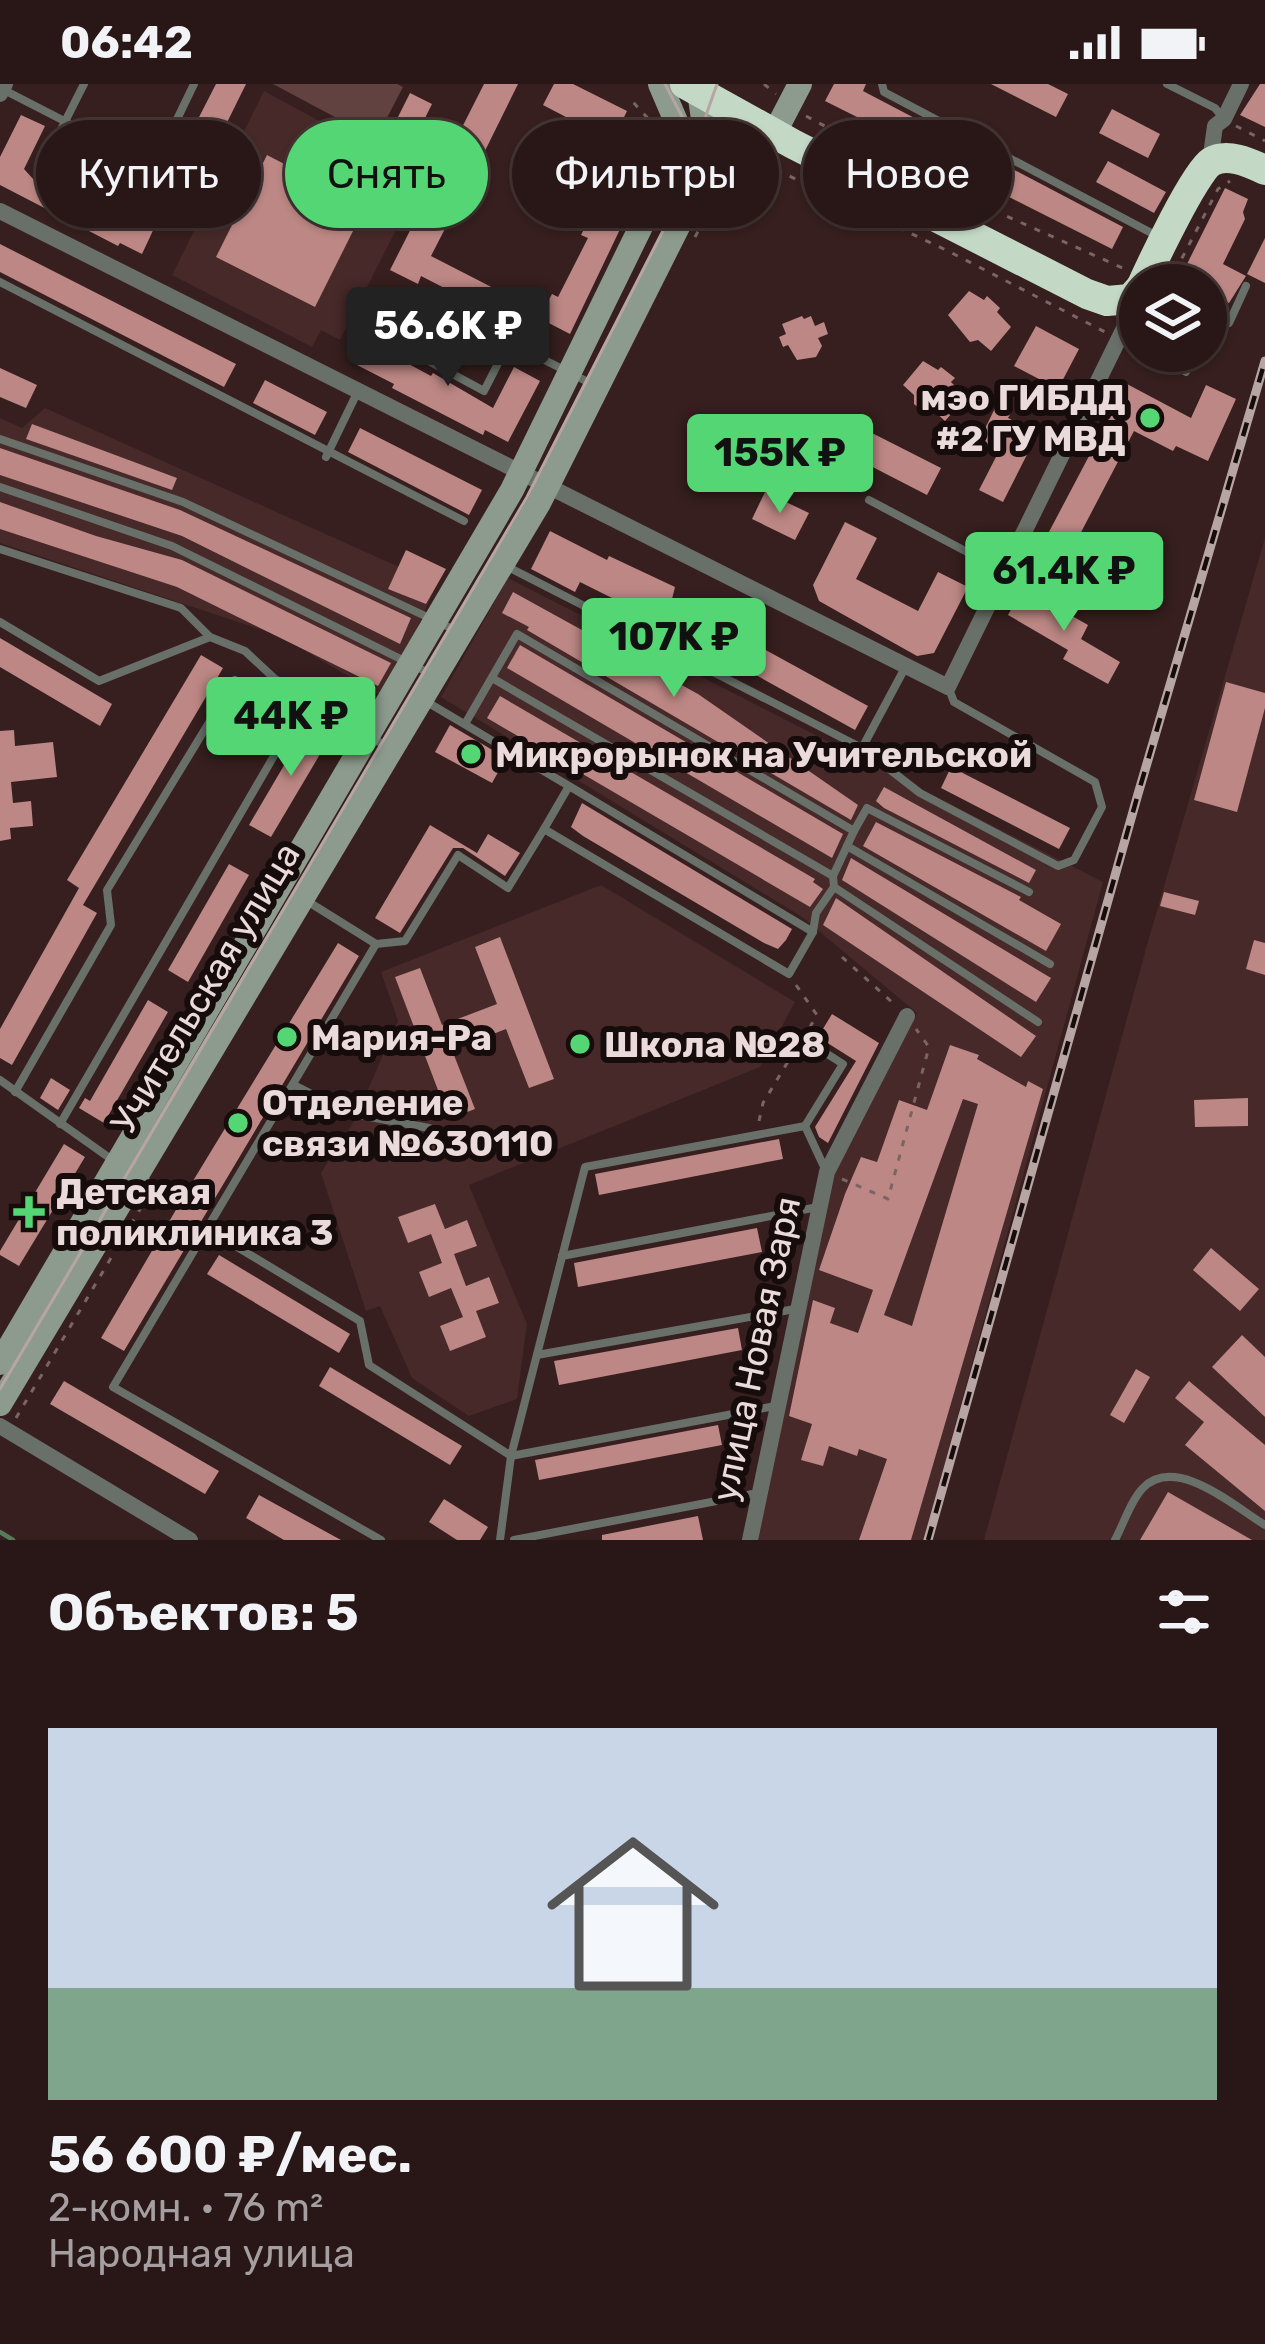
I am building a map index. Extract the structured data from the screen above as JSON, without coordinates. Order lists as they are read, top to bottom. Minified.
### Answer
{"streets":{"main road":["Учительская улица"],"street":["улица Новая Заря"]},"places":{"other":["мэо ГИБДД #2 ГУ МВД","Микрорынок на Учительской","Мария-Ра","Школа №28","Отделение связи №630110"],"health":["Детская поликлиника 3"]},"page":{"status":"06:42","chip":["Купить","Снять","Фильтры","Новое"],"price":["56.6K ₽","155K ₽","61.4K ₽","107K ₽","44K ₽"],"heading":"Объектов: 5","list":[{"name":"56 600 ₽/мес.","note":"2-комн. · 76 m² · Народная улица"}]}}
